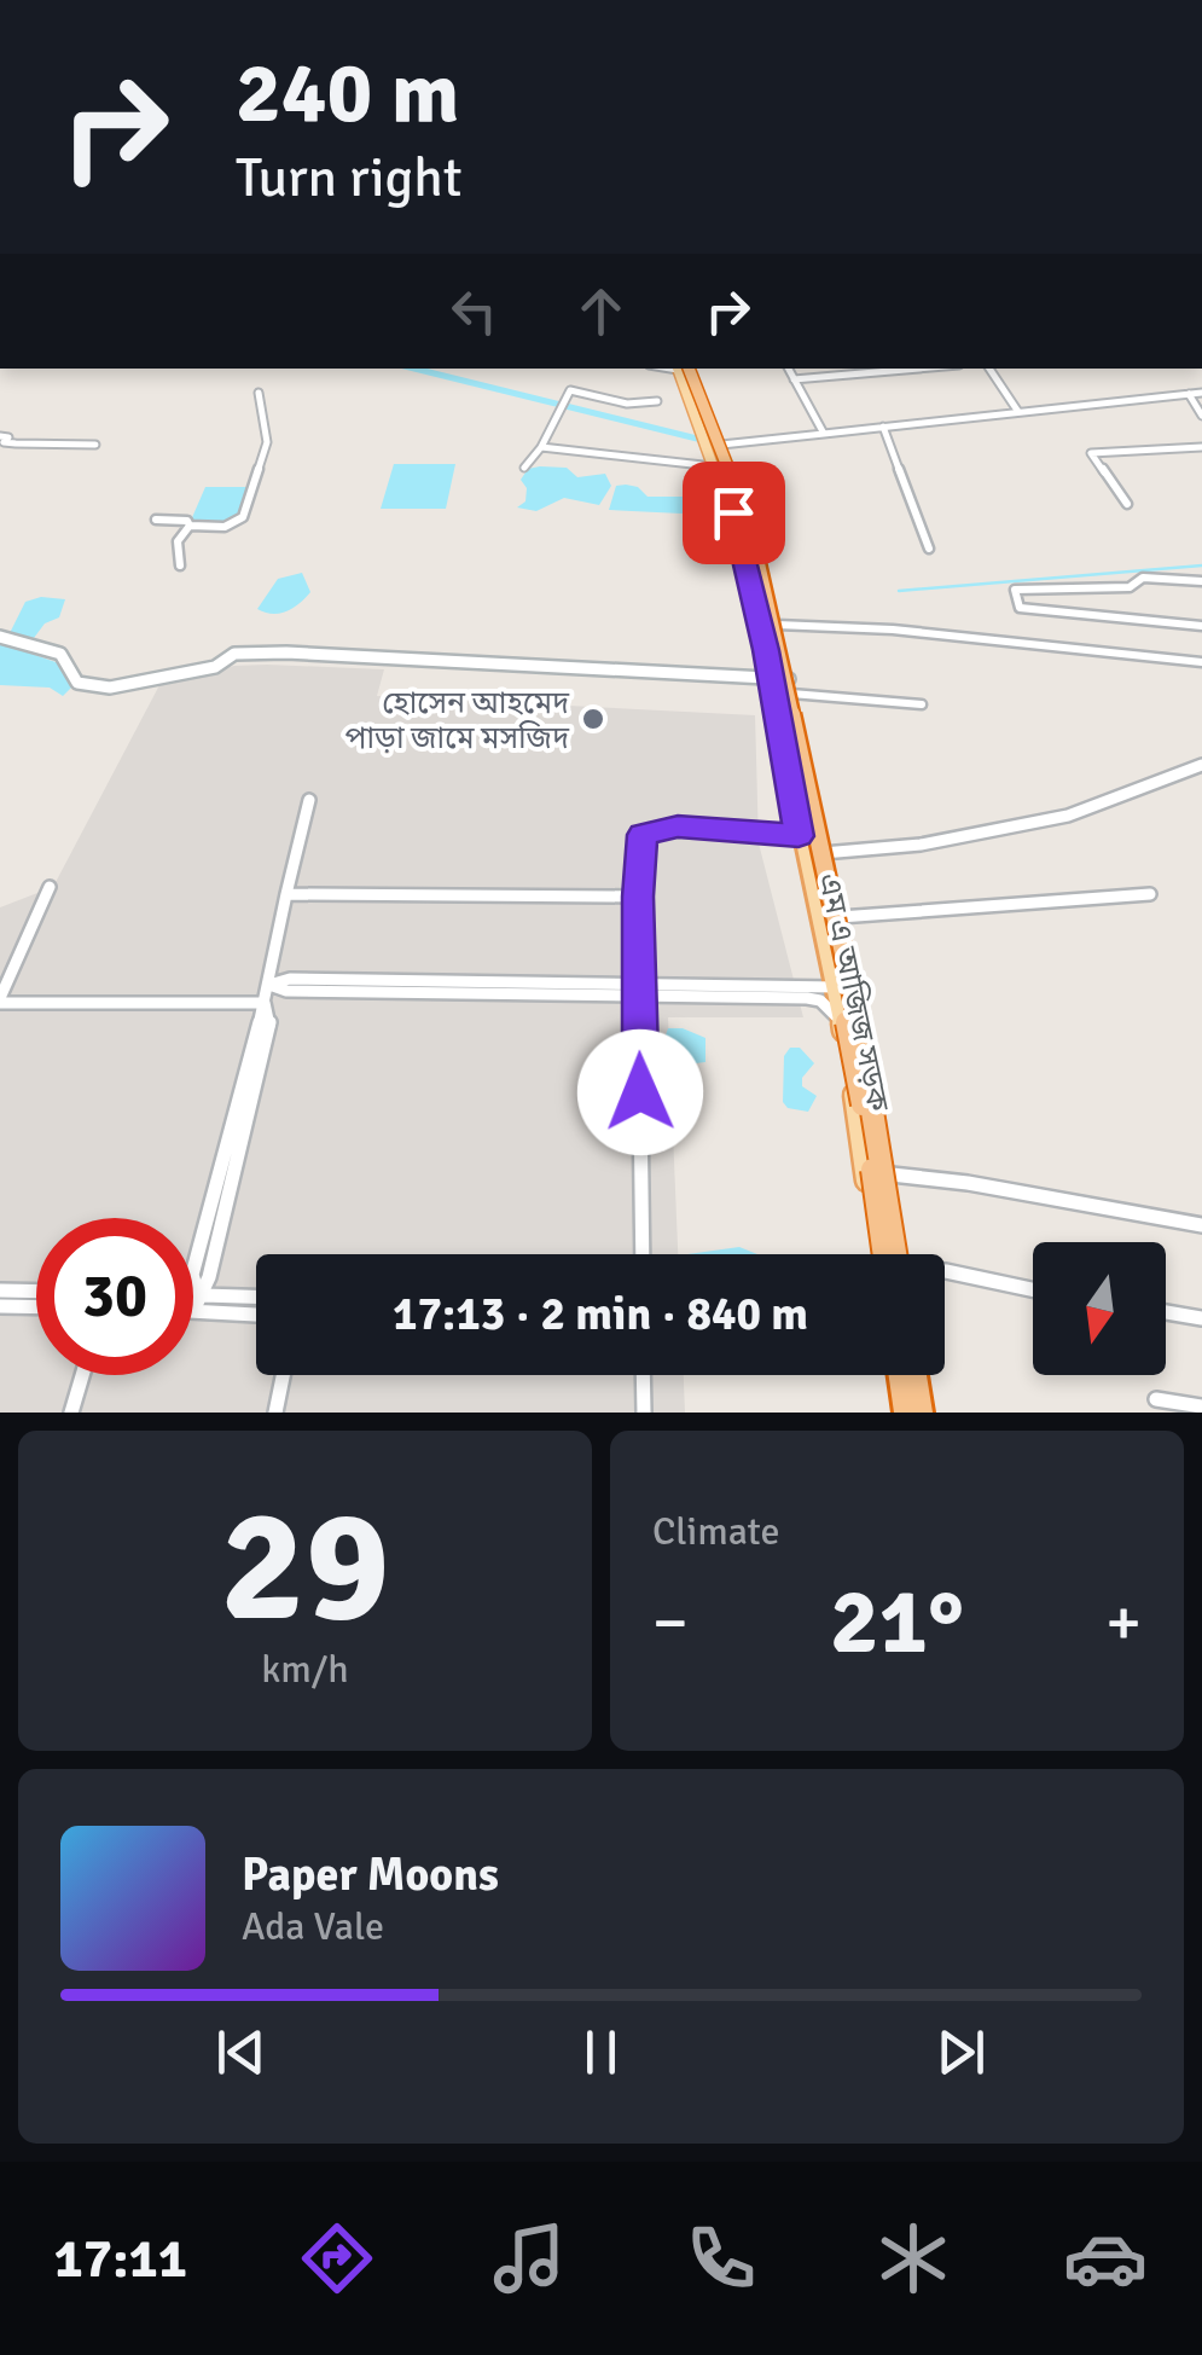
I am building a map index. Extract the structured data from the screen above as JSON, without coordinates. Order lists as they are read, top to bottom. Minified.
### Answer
{"streets":{"main road":["এম এ আজিজ সড়ক"]},"places":["হোসেন আহমেদ পাড়া জামে মসজিদ"],"north":"bottom","page":{"turn":["240 m","Turn right"],"limit":"30","trip":"17:13 · 2 min · 840 m","tile":[["29","km/h"],"Climate"],"heat":["−","21°","+"],"song":["Paper Moons","Ada Vale"],"tabs":"17:11"}}
